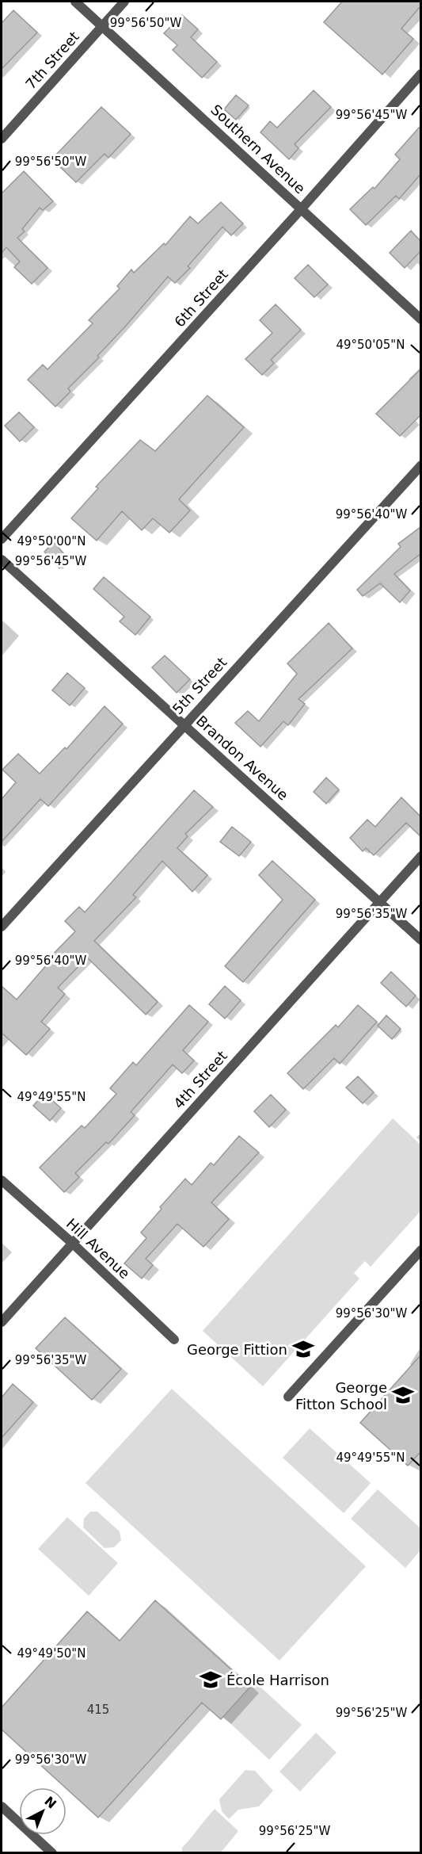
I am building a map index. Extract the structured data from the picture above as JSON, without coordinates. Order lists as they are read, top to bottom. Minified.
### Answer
{"streets":{"street":["7th Street","Southern Avenue","6th Street","5th Street","Brandon Avenue","4th Street","Hill Avenue"]},"crossings":[["7th Street","Southern Avenue"],["Southern Avenue","6th Street"],["5th Street","Brandon Avenue"],["Brandon Avenue","4th Street"],["4th Street","Hill Avenue"]],"places":{"school or university":["George Fittion","George Fitton School","École Harrison"]},"house_numbers":["415"],"north":"top right","coordinates":["99°56'50\"W","99°56'45\"W","49°50'05\"N","99°56'40\"W","49°50'00\"N","99°56'35\"W","49°49'55\"N","99°56'30\"W","49°49'50\"N","99°56'25\"W"]}
